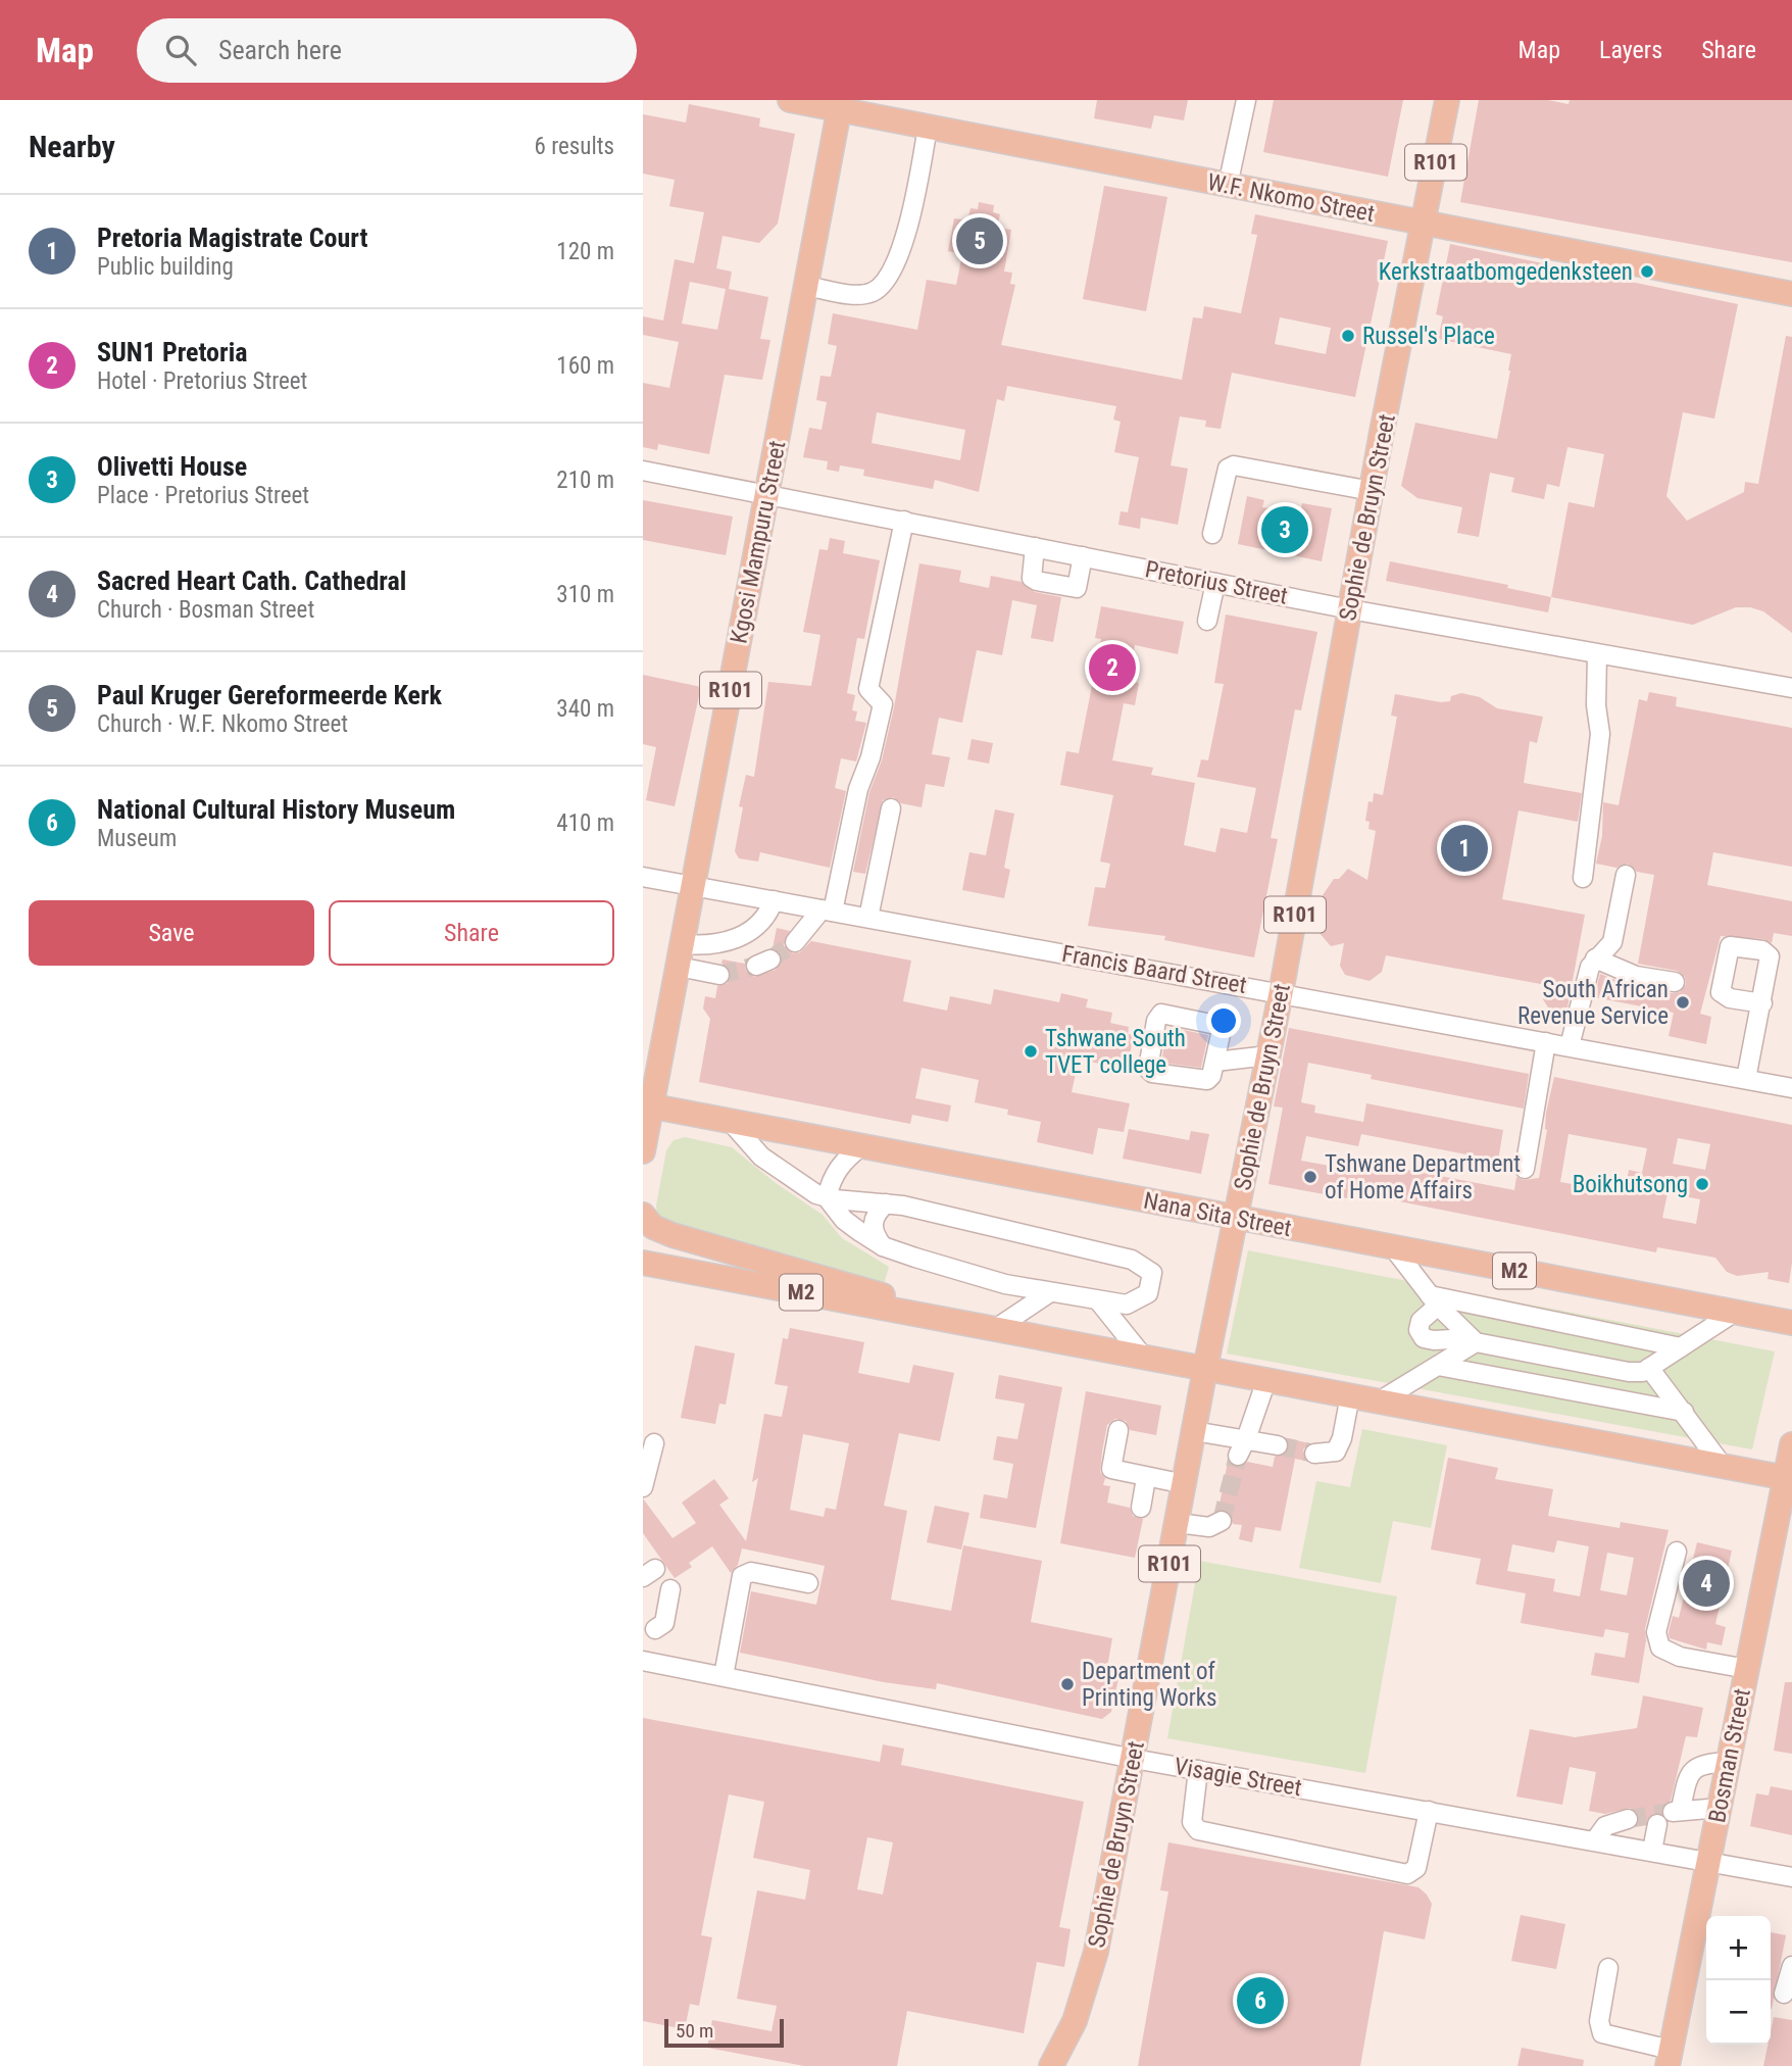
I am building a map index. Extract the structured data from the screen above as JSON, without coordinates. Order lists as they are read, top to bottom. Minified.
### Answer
{"streets":{"main road":["R101","W.F. Nkomo Street","Sophie de Bruyn Street","Kgosi Mampuru Street","Nana Sita Street","M2","Bosman Street"],"street":["Pretorius Street","Francis Baard Street","Visagie Street"]},"crossings":[["W.F. Nkomo Street","Sophie de Bruyn Street"],["W.F. Nkomo Street","Kgosi Mampuru Street"],["Sophie de Bruyn Street","Pretorius Street"],["Sophie de Bruyn Street","Francis Baard Street"],["Sophie de Bruyn Street","Nana Sita Street"],["Sophie de Bruyn Street","M2"],["Sophie de Bruyn Street","Visagie Street"],["Kgosi Mampuru Street","Pretorius Street"],["Kgosi Mampuru Street","Francis Baard Street"],["Kgosi Mampuru Street","Nana Sita Street"],["M2","Bosman Street"],["Bosman Street","Visagie Street"]],"places":["Kerkstraatbomgedenksteen","Russel's Place","South African Revenue Service","Tshwane South TVET college","Tshwane Department of Home Affairs","Boikhutsong","Department of Printing Works"],"scale_bar":"50 m","page":{"header":"Map","search":"Search here","nav":["Map","Layers","Share"],"heading":["Nearby","6 results"],"list":[{"mark":"1","name":"Pretoria Magistrate Court","note":"Public building","value":"120 m"},{"mark":"2","name":"SUN1 Pretoria","note":"Hotel · Pretorius Street","value":"160 m"},{"mark":"3","name":"Olivetti House","note":"Place · Pretorius Street","value":"210 m"},{"mark":"4","name":"Sacred Heart Cath. Cathedral","note":"Church · Bosman Street","value":"310 m"},{"mark":"5","name":"Paul Kruger Gereformeerde Kerk","note":"Church · W.F. Nkomo Street","value":"340 m"},{"mark":"6","name":"National Cultural History Museum","note":"Museum","value":"410 m"}],"pins":["5","3","2","1","4","6"],"buttons":["Save","Share"],"map_buttons":["+","−"],"scale":"50 m"}}
